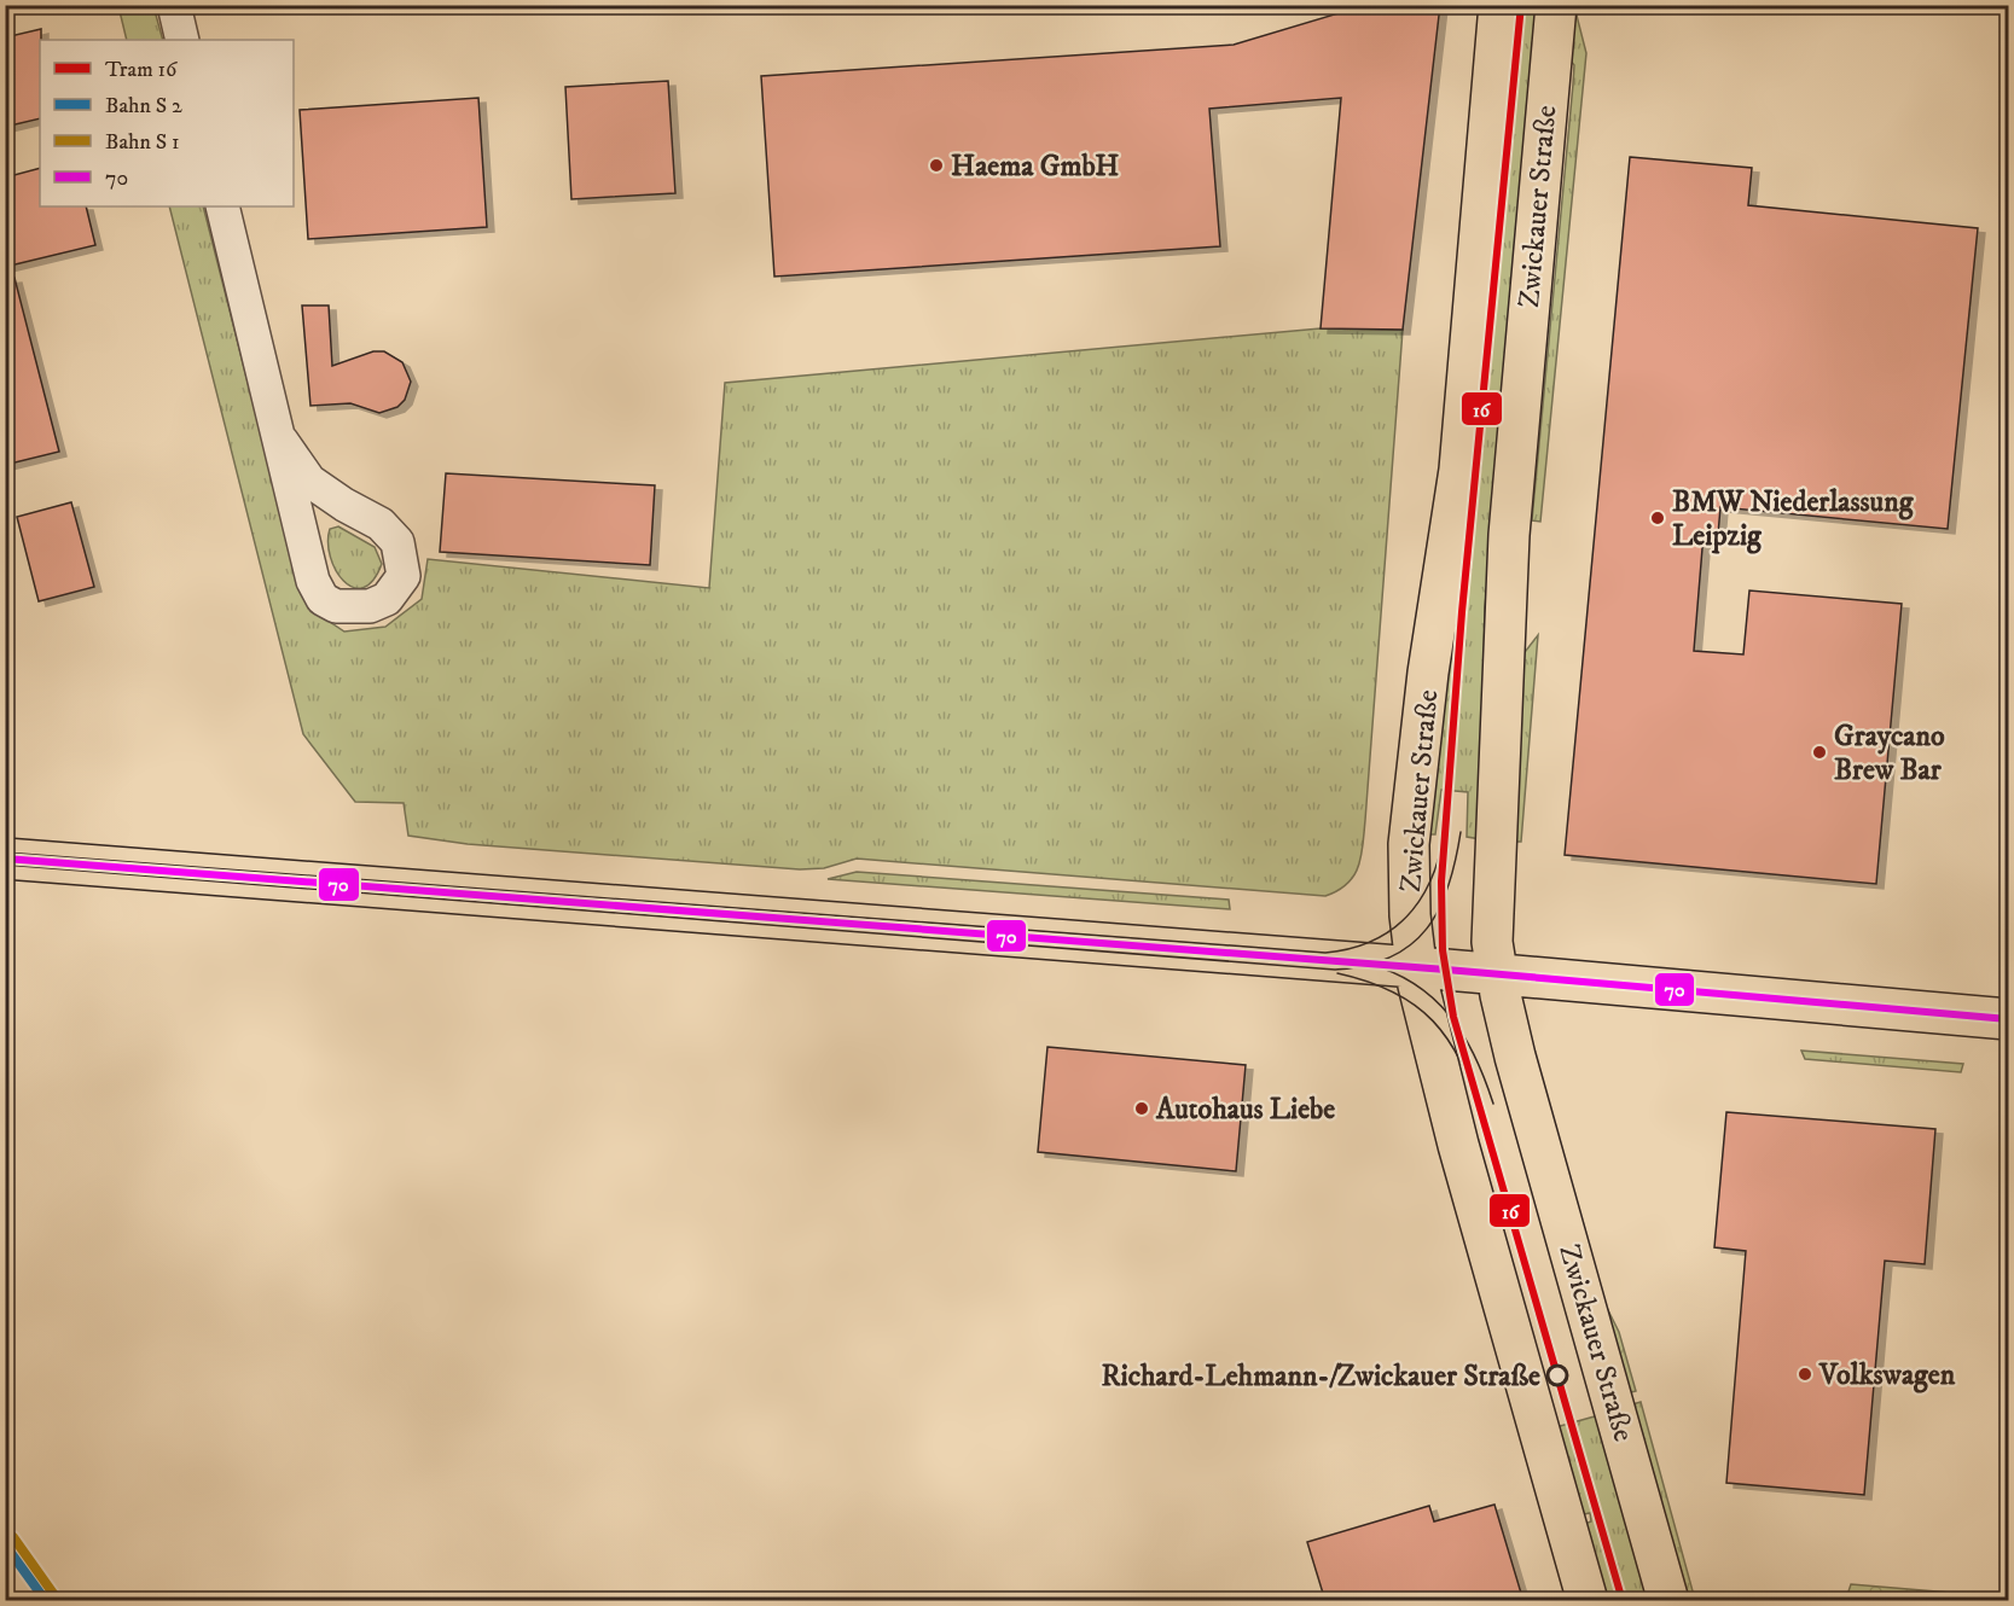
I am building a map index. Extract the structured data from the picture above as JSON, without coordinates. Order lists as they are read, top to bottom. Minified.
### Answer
{"streets":{"main road":["Zwickauer Straße"]},"places":["Haema GmbH","BMW Niederlassung Leipzig","Graycano Brew Bar","Autohaus Liebe","Volkswagen","Richard-Lehmann-/Zwickauer Straße"],"lines":["tram line 16","transit line 70"],"legend":["Tram 16","Bahn S 2","Bahn S 1","70"]}
